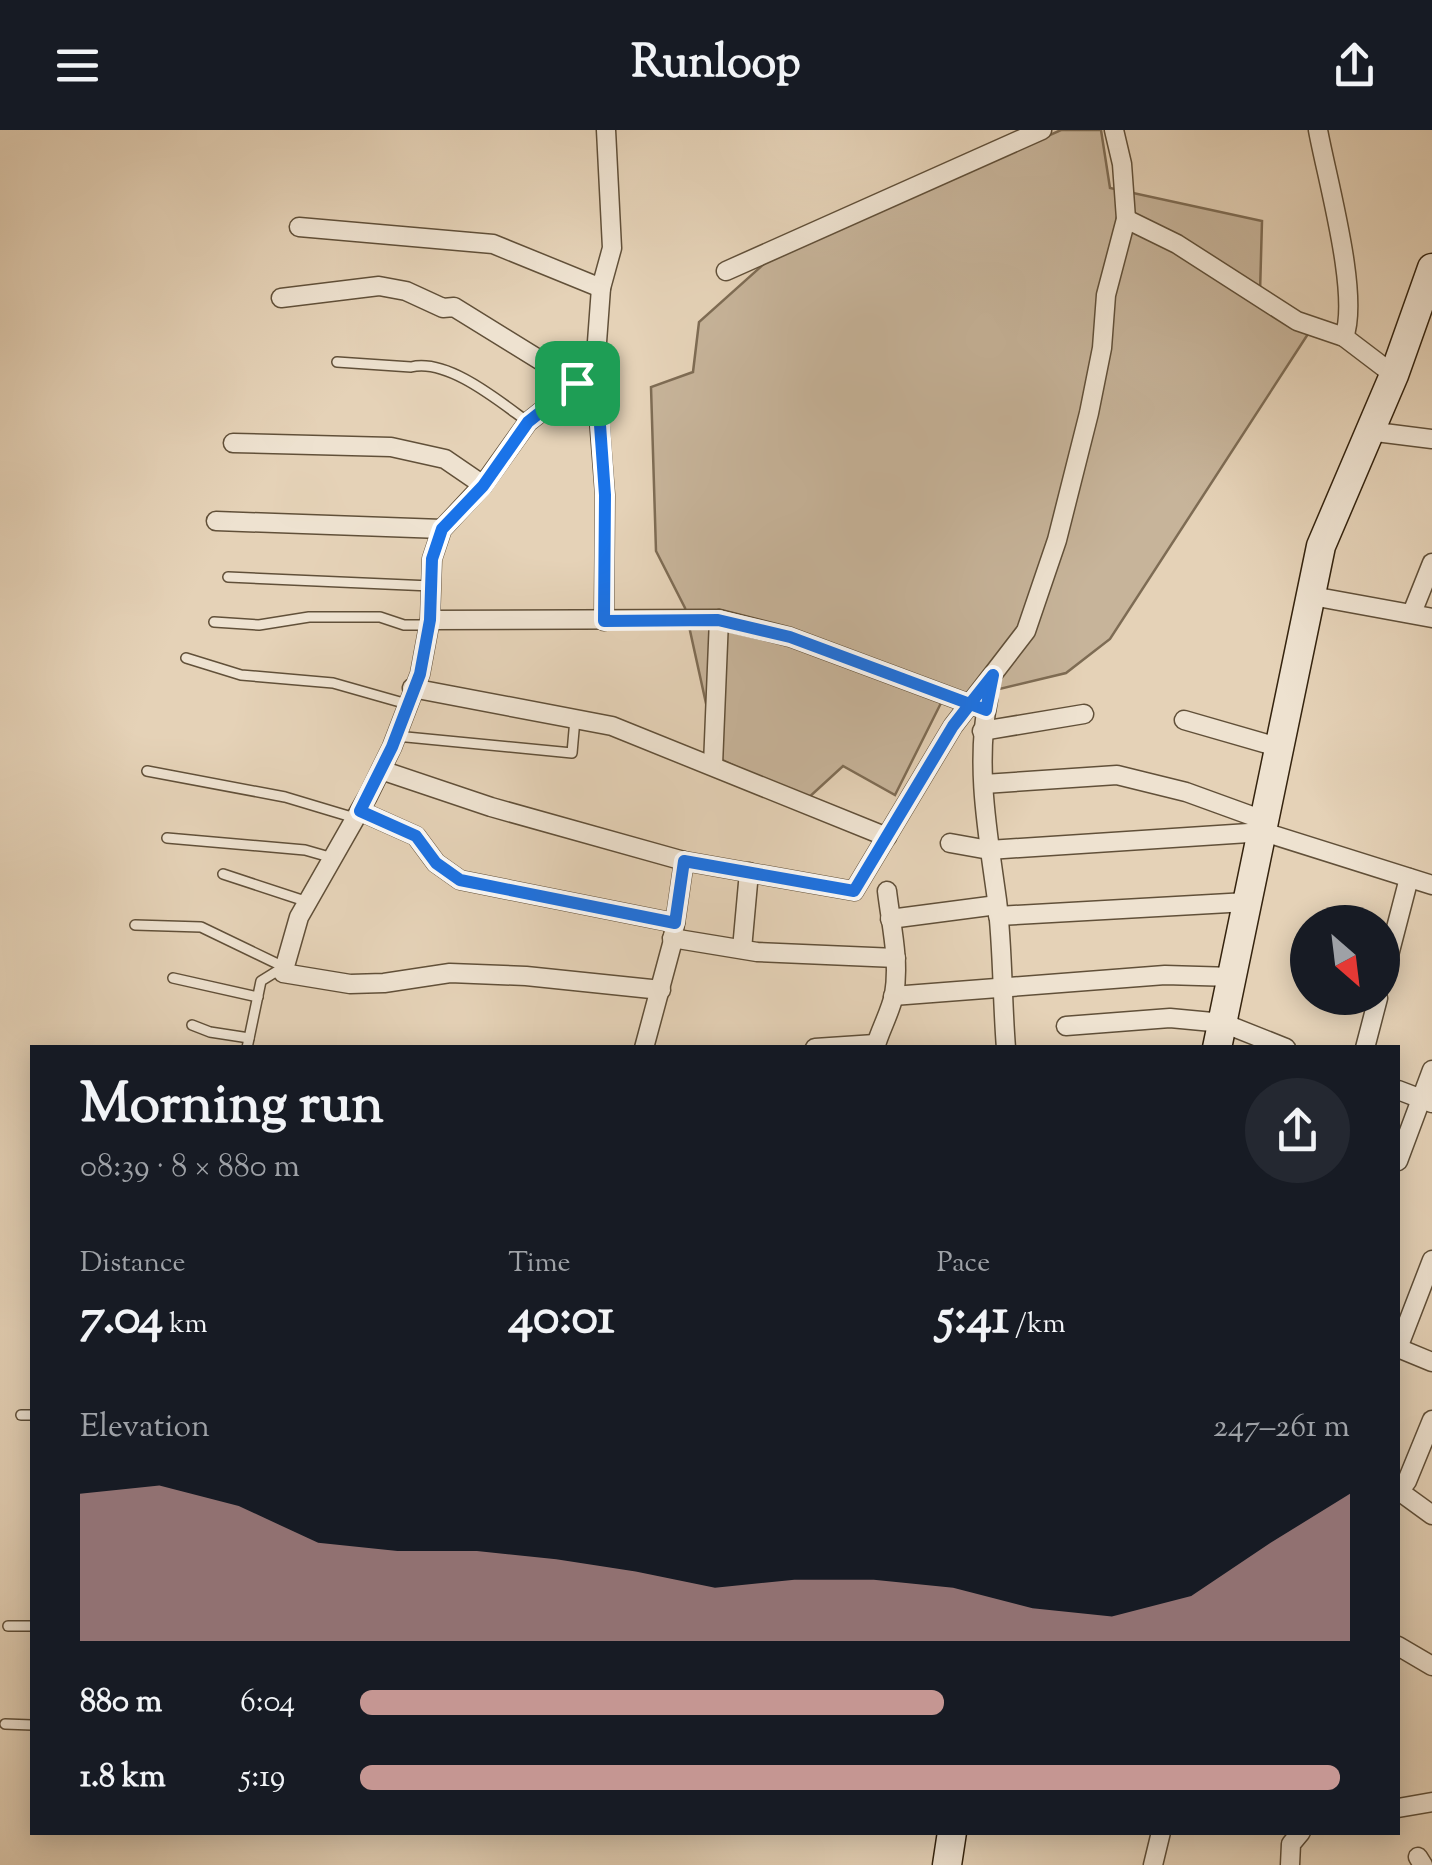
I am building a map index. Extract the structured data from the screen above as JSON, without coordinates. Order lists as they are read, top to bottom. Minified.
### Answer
{"north":"bottom right","page":{"header":"Runloop","heading":["Morning run","08:39 · 8 × 880 m"],"stats":[["Distance","7.04 km"],["Time","40:01"],["Pace","5:41 /km"]],"chart":["Elevation","247–261 m"],"list":[{"name":"880 m","note":"6:04"},{"name":"1.8 km","note":"5:19"}]}}
